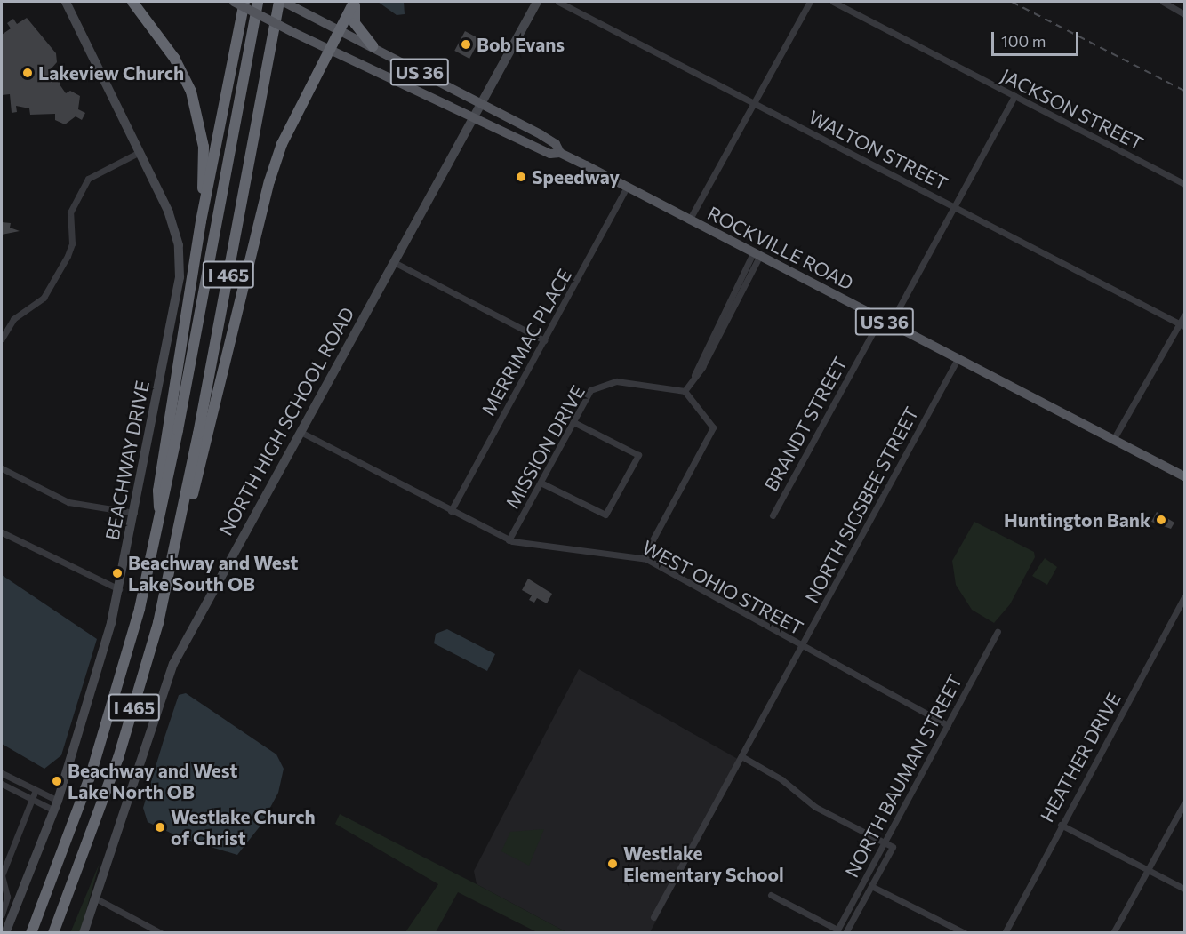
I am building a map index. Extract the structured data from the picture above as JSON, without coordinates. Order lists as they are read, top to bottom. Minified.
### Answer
{"streets":{"highway":["US 36","I 465"],"main road":["ROCKVILLE ROAD"],"street":["JACKSON STREET","WALTON STREET","MERRIMAC PLACE","NORTH HIGH SCHOOL ROAD","BRANDT STREET","MISSION DRIVE","BEACHWAY DRIVE","NORTH SIGSBEE STREET","WEST OHIO STREET","HEATHER DRIVE","NORTH BAUMAN STREET"]},"crossings":[["US 36","ROCKVILLE ROAD"],["ROCKVILLE ROAD","MERRIMAC PLACE"],["ROCKVILLE ROAD","NORTH HIGH SCHOOL ROAD"],["ROCKVILLE ROAD","BRANDT STREET"],["ROCKVILLE ROAD","NORTH SIGSBEE STREET"],["MERRIMAC PLACE","WEST OHIO STREET"],["NORTH HIGH SCHOOL ROAD","WEST OHIO STREET"],["MISSION DRIVE","WEST OHIO STREET"],["NORTH SIGSBEE STREET","WEST OHIO STREET"],["WEST OHIO STREET","NORTH BAUMAN STREET"]],"places":["Bob Evans","Lakeview Church","Speedway","Huntington Bank","Beachway and West Lake South OB","Beachway and West Lake North OB","Westlake Church of Christ","Westlake Elementary School"],"scale_bar":"100 m"}
